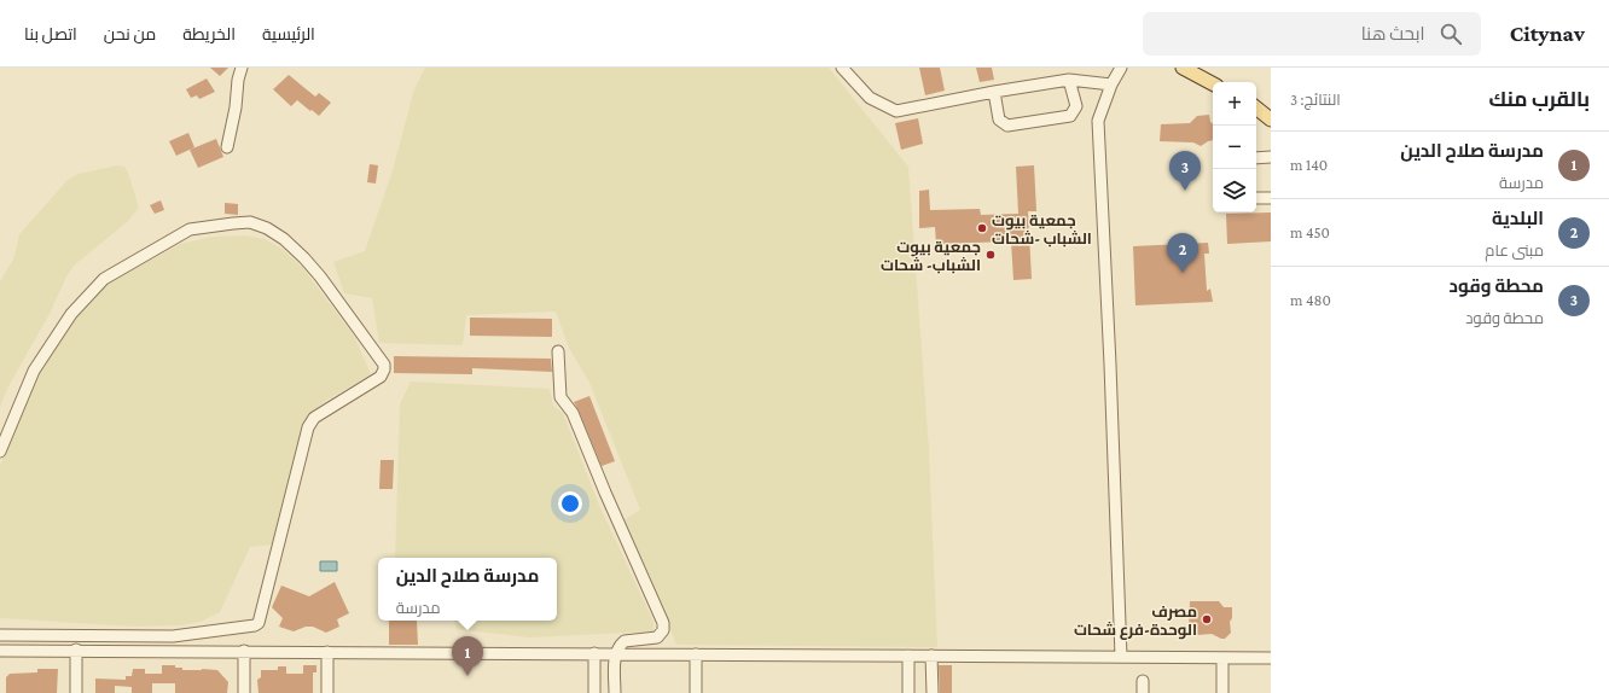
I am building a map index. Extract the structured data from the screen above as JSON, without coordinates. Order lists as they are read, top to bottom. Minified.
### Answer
{"places":["جمعية بيوت الشباب -شحات","جمعية بيوت الشباب- شحات","مصرف الوحدة-فرع شحات"],"page":{"header":"Citynav","search":"ابحث هنا","nav":["الرئيسية","الخريطة","من نحن","اتصل بنا"],"heading":["بالقرب منك","النتائج: 3"],"map_buttons":["+","−"],"list":[{"mark":"1","name":"مدرسة صلاح الدين","note":"مدرسة","value":"140 m"},{"mark":"2","name":"البلدية","note":"مبنى عام","value":"450 m"},{"mark":"3","name":"محطة وقود","note":"محطة وقود","value":"480 m"}],"pins":["3","2","1"],"popup":["مدرسة صلاح الدين","مدرسة"]}}
